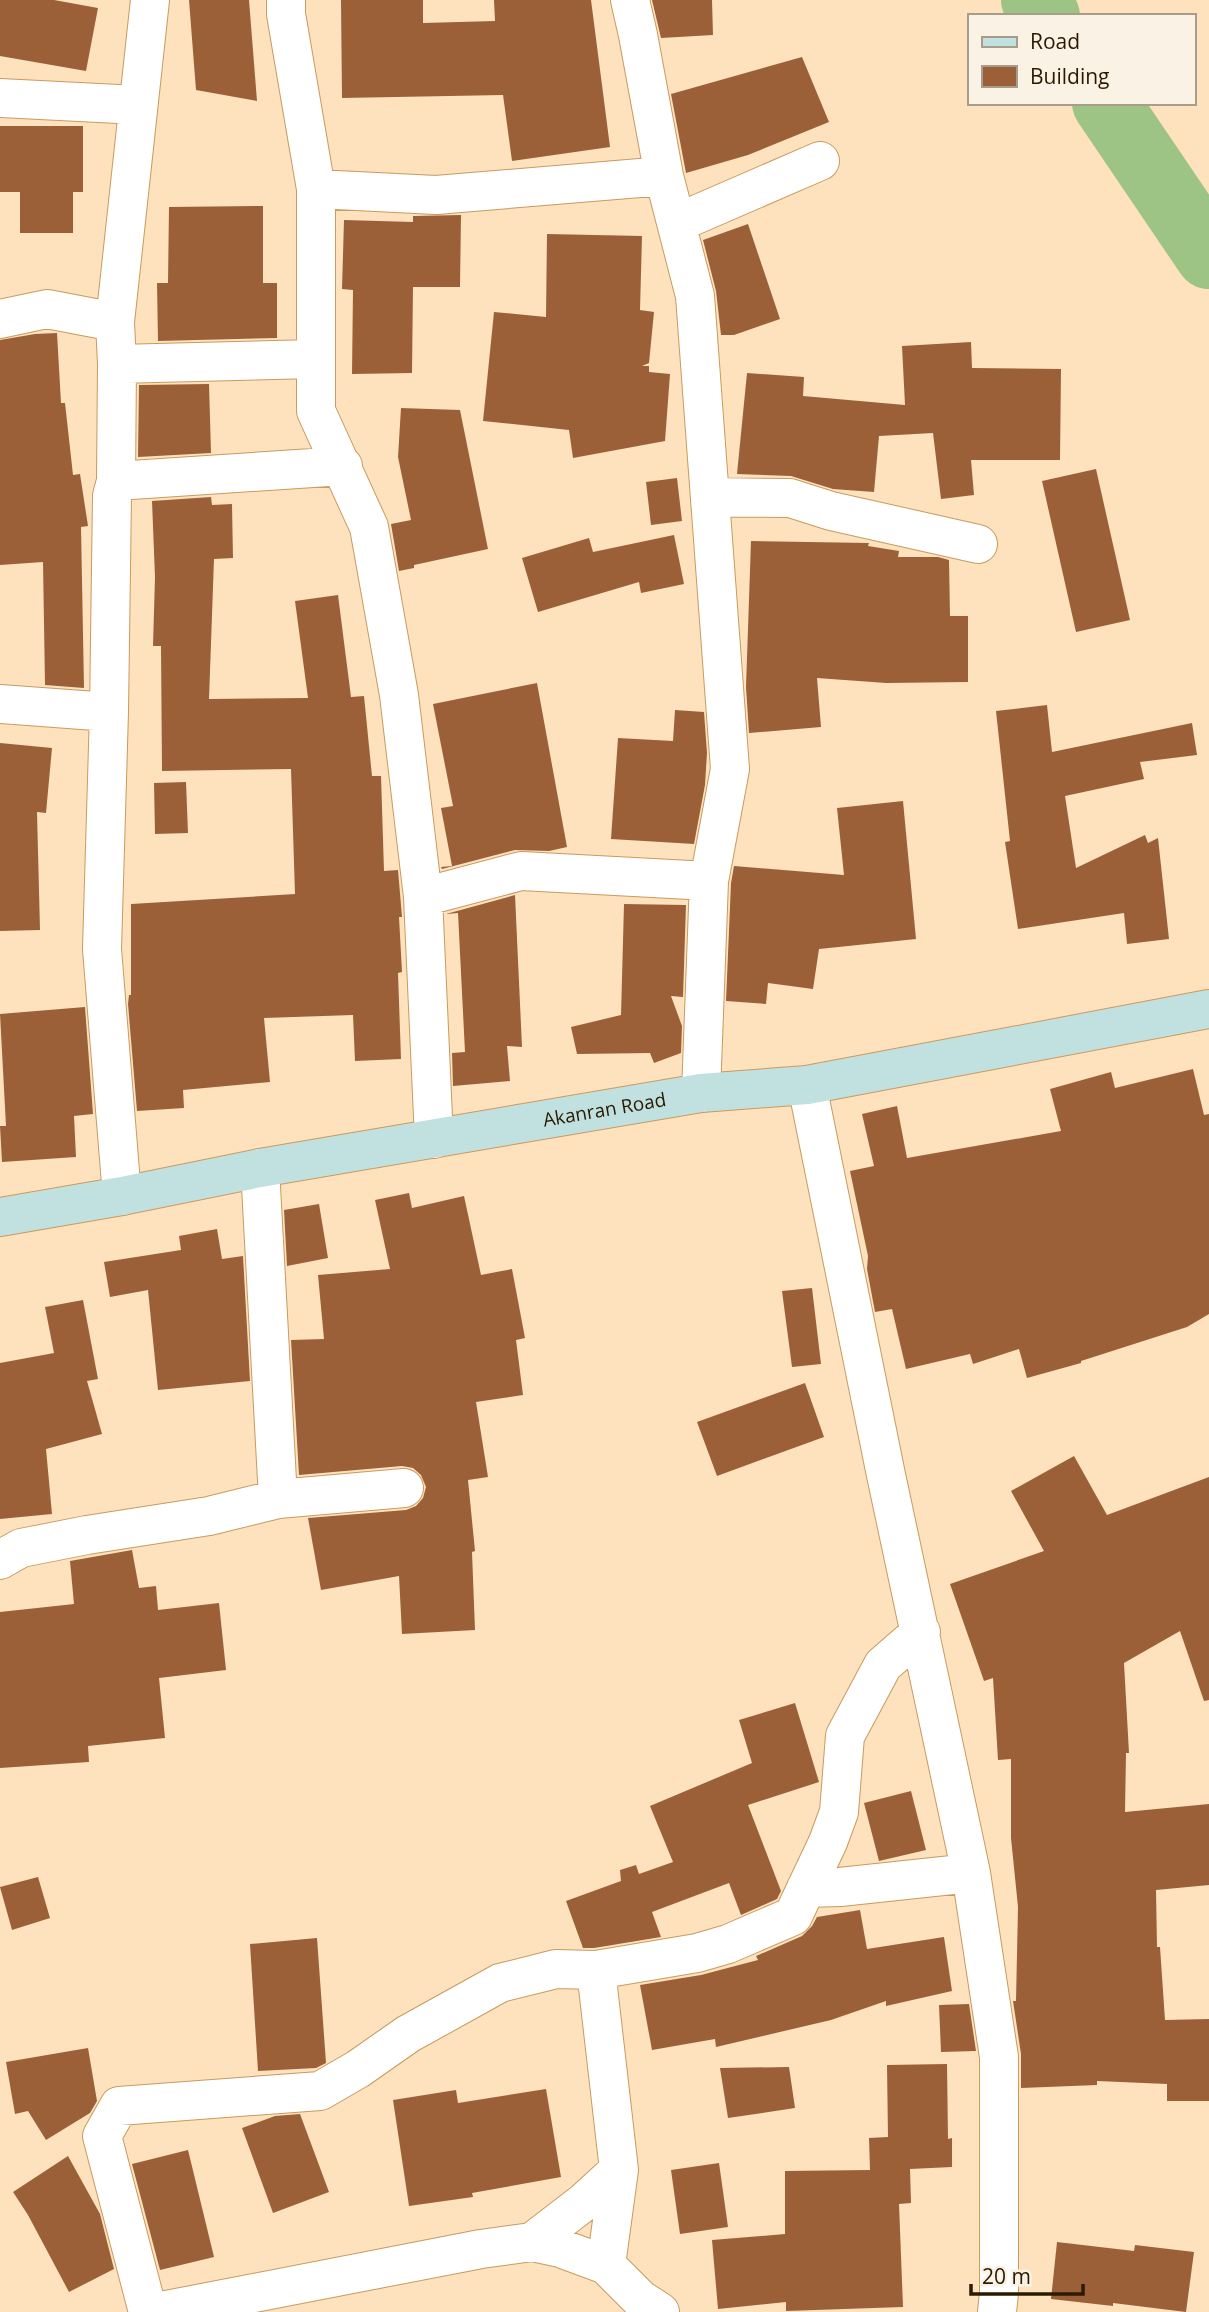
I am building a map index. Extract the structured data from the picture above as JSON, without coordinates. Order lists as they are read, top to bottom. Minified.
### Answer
{"streets":{"main road":["Akanran Road"]},"legend":["Road","Building"],"scale_bar":"20 m"}
